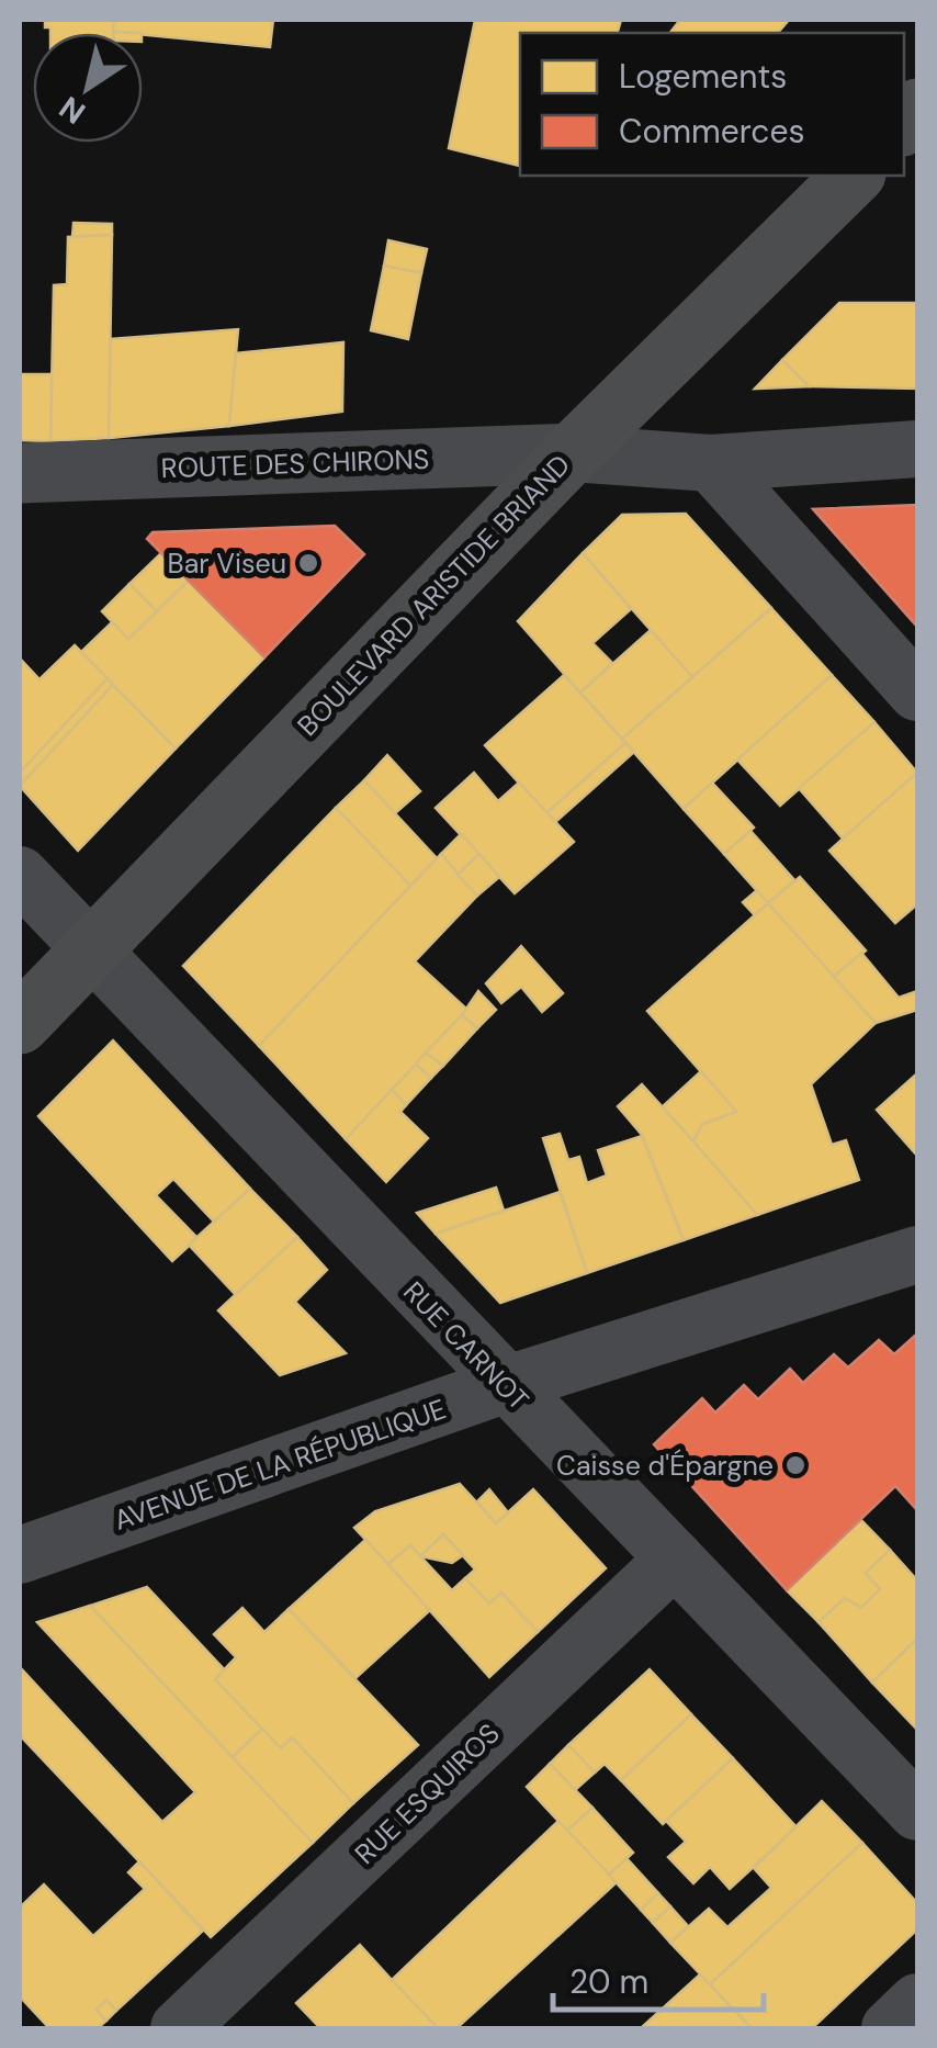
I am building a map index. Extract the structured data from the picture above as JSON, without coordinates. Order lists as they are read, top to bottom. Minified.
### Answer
{"streets":{"main road":["BOULEVARD ARISTIDE BRIAND"],"street":["ROUTE DES CHIRONS","RUE CARNOT","AVENUE DE LA RÉPUBLIQUE","RUE ESQUIROS"]},"crossings":[["ROUTE DES CHIRONS","BOULEVARD ARISTIDE BRIAND"],["BOULEVARD ARISTIDE BRIAND","RUE CARNOT"],["RUE CARNOT","AVENUE DE LA RÉPUBLIQUE"],["RUE CARNOT","RUE ESQUIROS"]],"places":["Bar Viseu","Caisse d'Épargne"],"legend":["Logements","Commerces"],"scale_bar":"20 m","north":"bottom left"}
